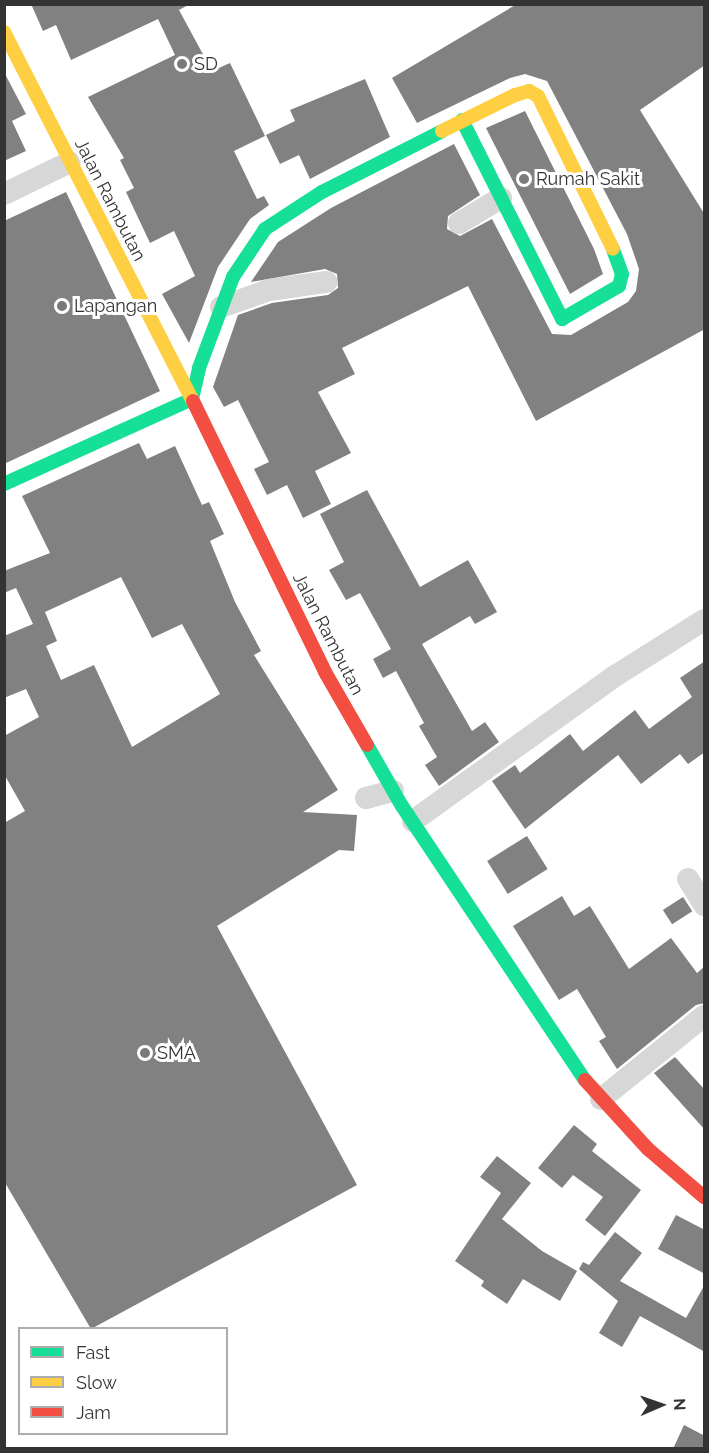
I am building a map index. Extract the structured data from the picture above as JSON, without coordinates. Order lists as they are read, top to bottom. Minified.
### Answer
{"streets":{"street":["Jalan Rambutan"]},"places":["SD","Rumah Sakit","Lapangan","SMA"],"legend":["Fast","Slow","Jam"],"north":"right"}
